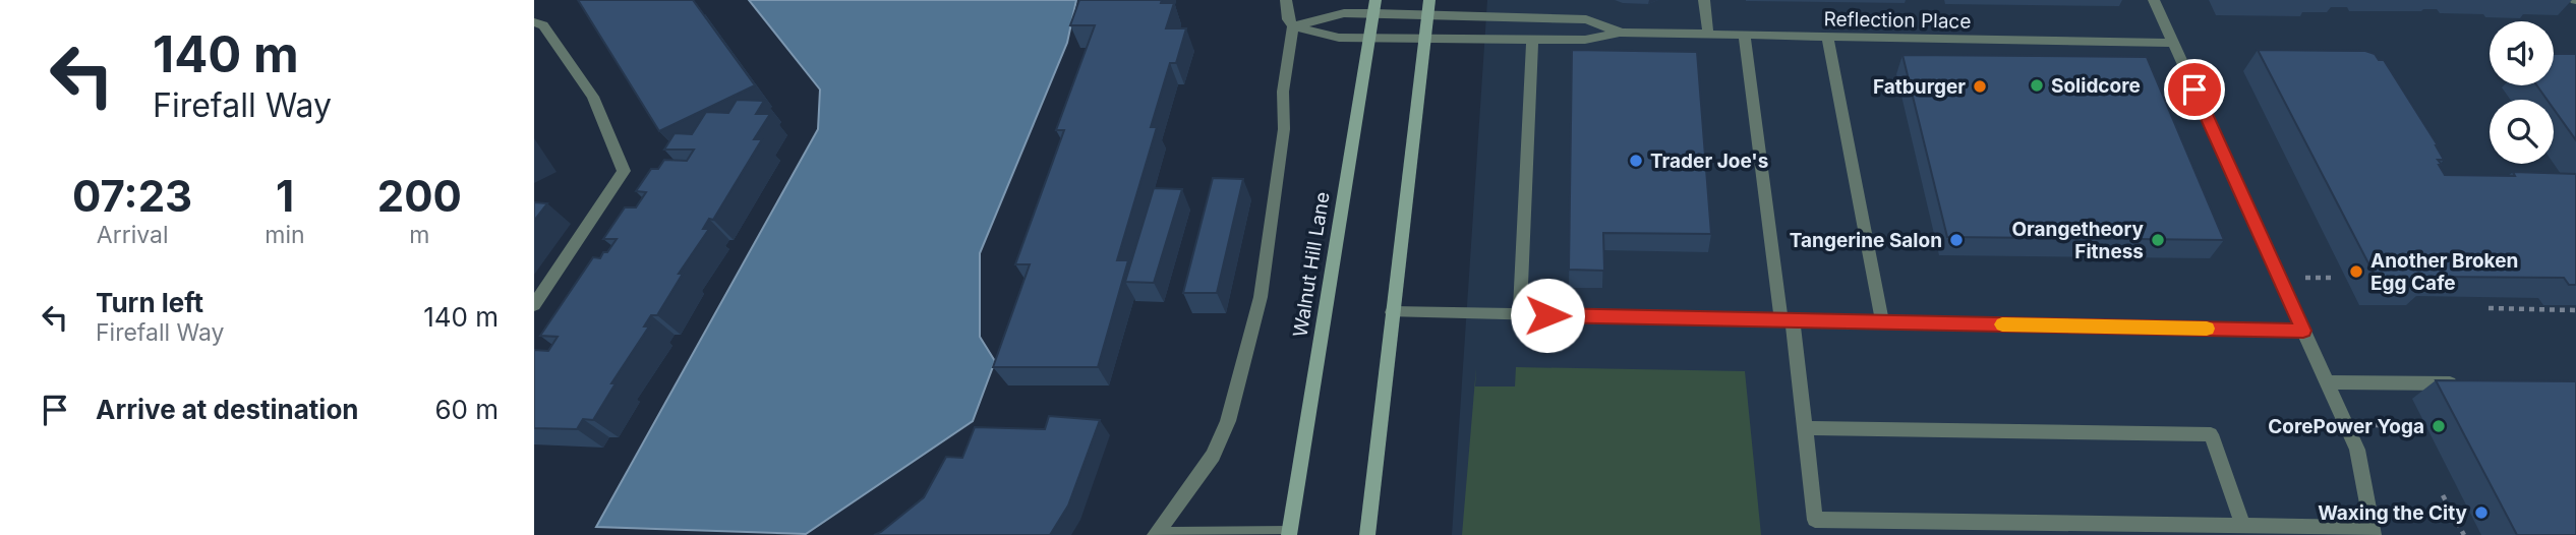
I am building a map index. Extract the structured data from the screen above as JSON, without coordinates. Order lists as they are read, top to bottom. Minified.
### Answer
{"streets":{"main road":["Walnut Hill Lane"],"lane":["Reflection Place"]},"crossings":[["Reflection Place","Walnut Hill Lane"]],"places":["Solidcore","Fatburger","Trader Joe's","Tangerine Salon","Orangetheory Fitness","Another Broken Egg Cafe","CorePower Yoga","Waxing the City"],"page":{"turn":["140 m","Firefall Way"],"eta":["07:23","Arrival","1","min","200","m"],"list":[{"name":"Turn left","note":"Firefall Way","value":"140 m"},{"name":"Arrive at destination","value":"60 m"}]}}
